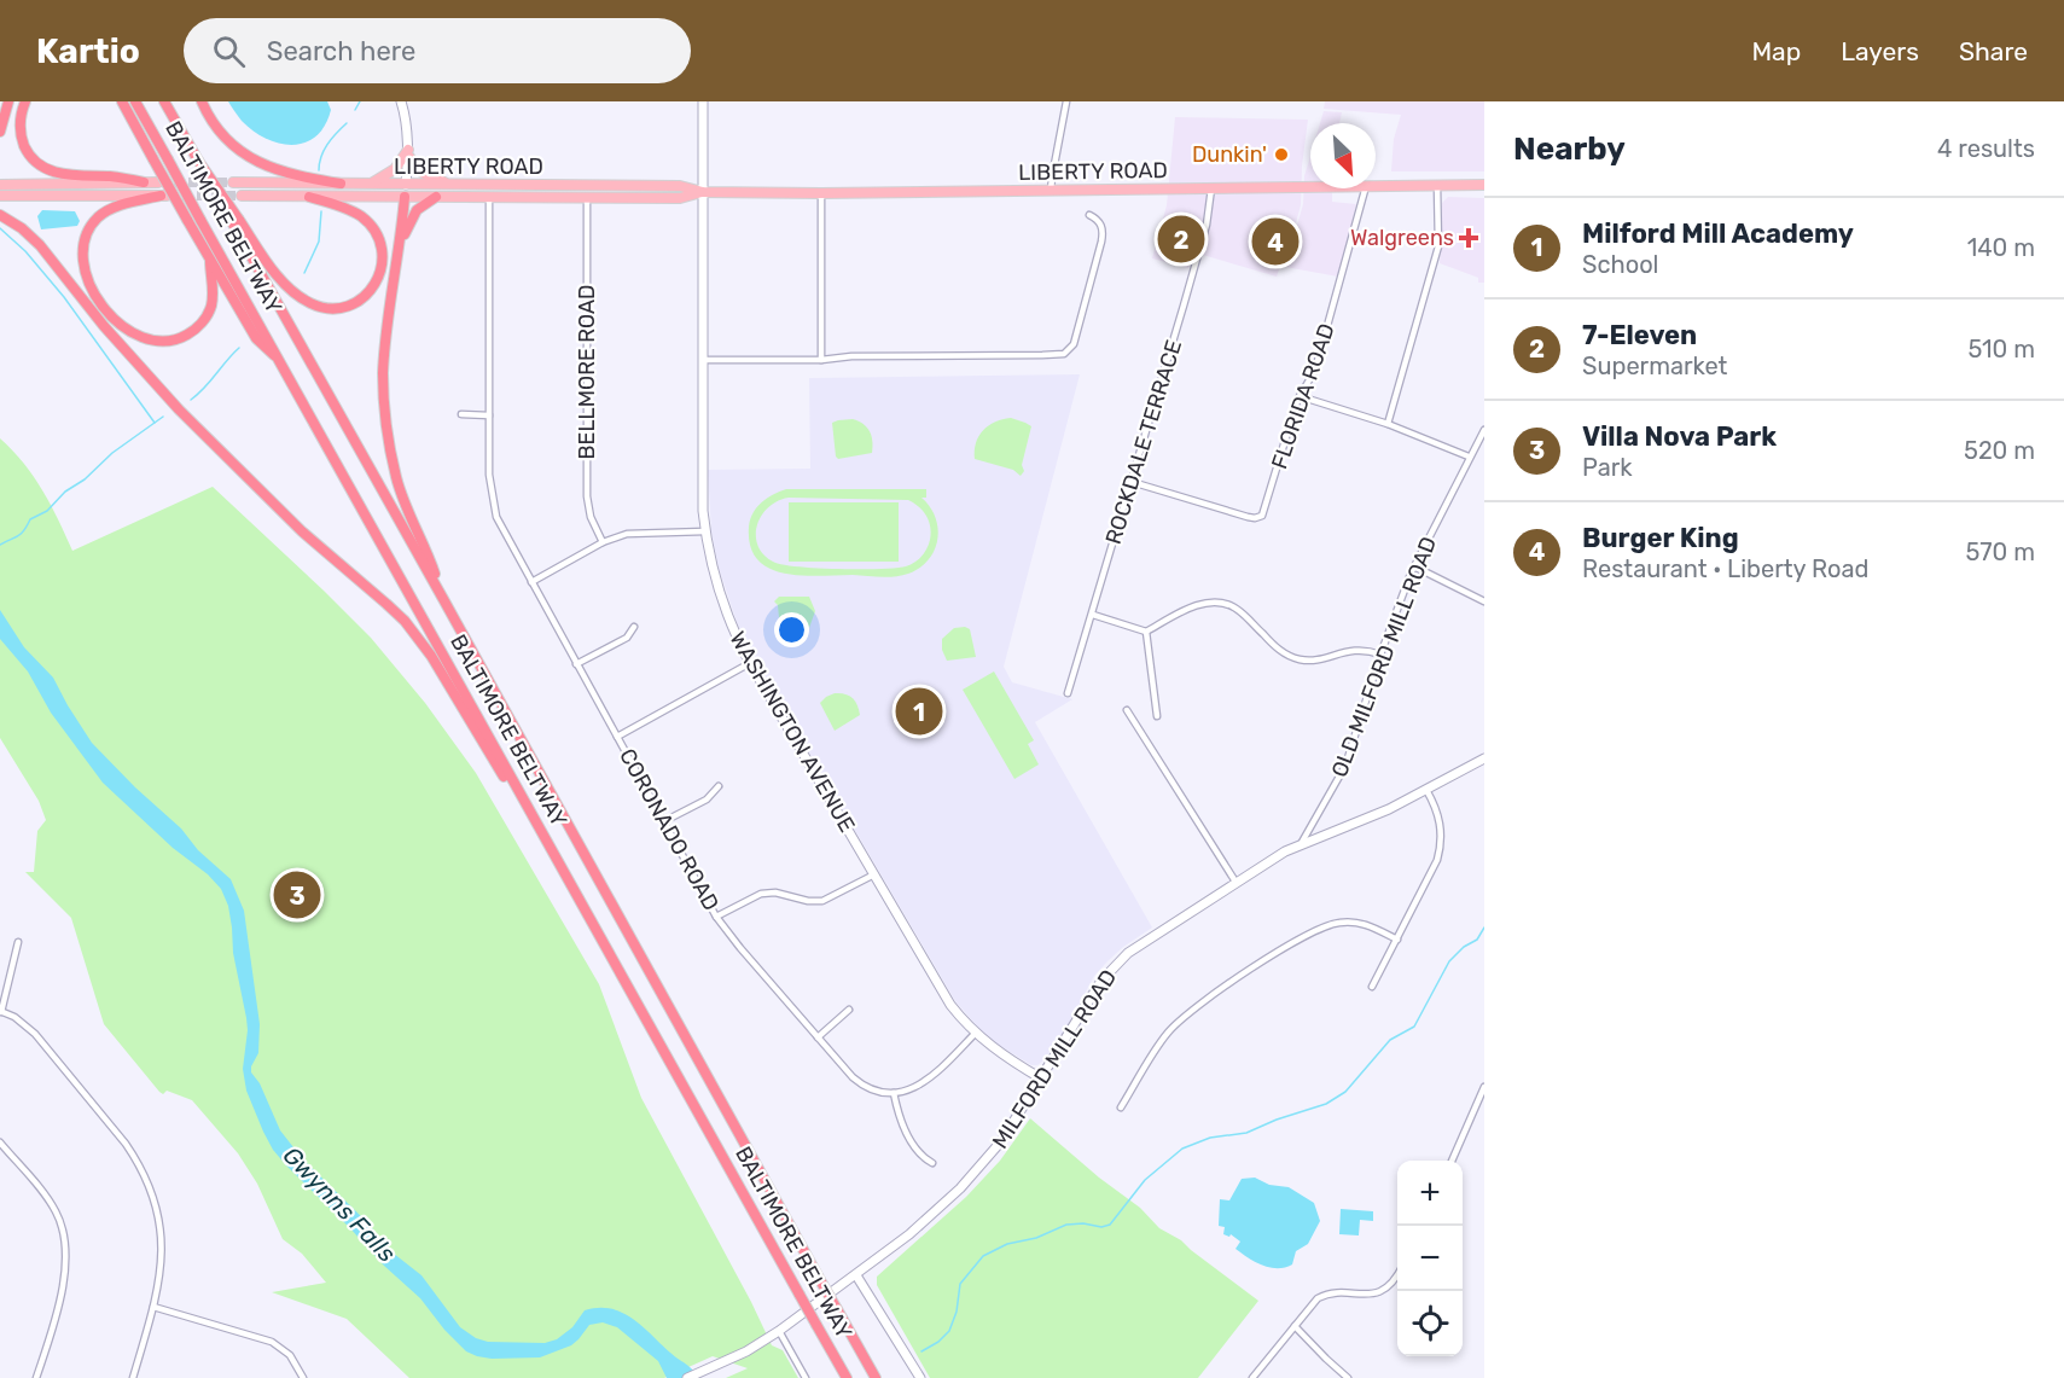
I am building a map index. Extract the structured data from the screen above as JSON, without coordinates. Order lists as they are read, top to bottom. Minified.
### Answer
{"streets":{"highway":["BALTIMORE BELTWAY"],"main road":["LIBERTY ROAD","WASHINGTON AVENUE","MILFORD MILL ROAD"],"street":["BELLMORE ROAD","FLORIDA ROAD","ROCKDALE TERRACE","OLD MILFORD MILL ROAD","CORONADO ROAD"]},"crossings":[["LIBERTY ROAD","BELLMORE ROAD"],["LIBERTY ROAD","ROCKDALE TERRACE"],["LIBERTY ROAD","WASHINGTON AVENUE"],["LIBERTY ROAD","CORONADO ROAD"],["FLORIDA ROAD","ROCKDALE TERRACE"],["OLD MILFORD MILL ROAD","MILFORD MILL ROAD"],["WASHINGTON AVENUE","MILFORD MILL ROAD"]],"water":["Gwynns Falls"],"places":{"other":["Dunkin'"],"health":["Walgreens"]},"north":"bottom right","page":{"header":"Kartio","search":"Search here","nav":["Map","Layers","Share"],"heading":["Nearby","4 results"],"list":[{"mark":"1","name":"Milford Mill Academy","note":"School","value":"140 m"},{"mark":"2","name":"7-Eleven","note":"Supermarket","value":"510 m"},{"mark":"3","name":"Villa Nova Park","note":"Park","value":"520 m"},{"mark":"4","name":"Burger King","note":"Restaurant · Liberty Road","value":"570 m"}],"pins":["2","4","1","3"],"map_buttons":["+","−"]}}
